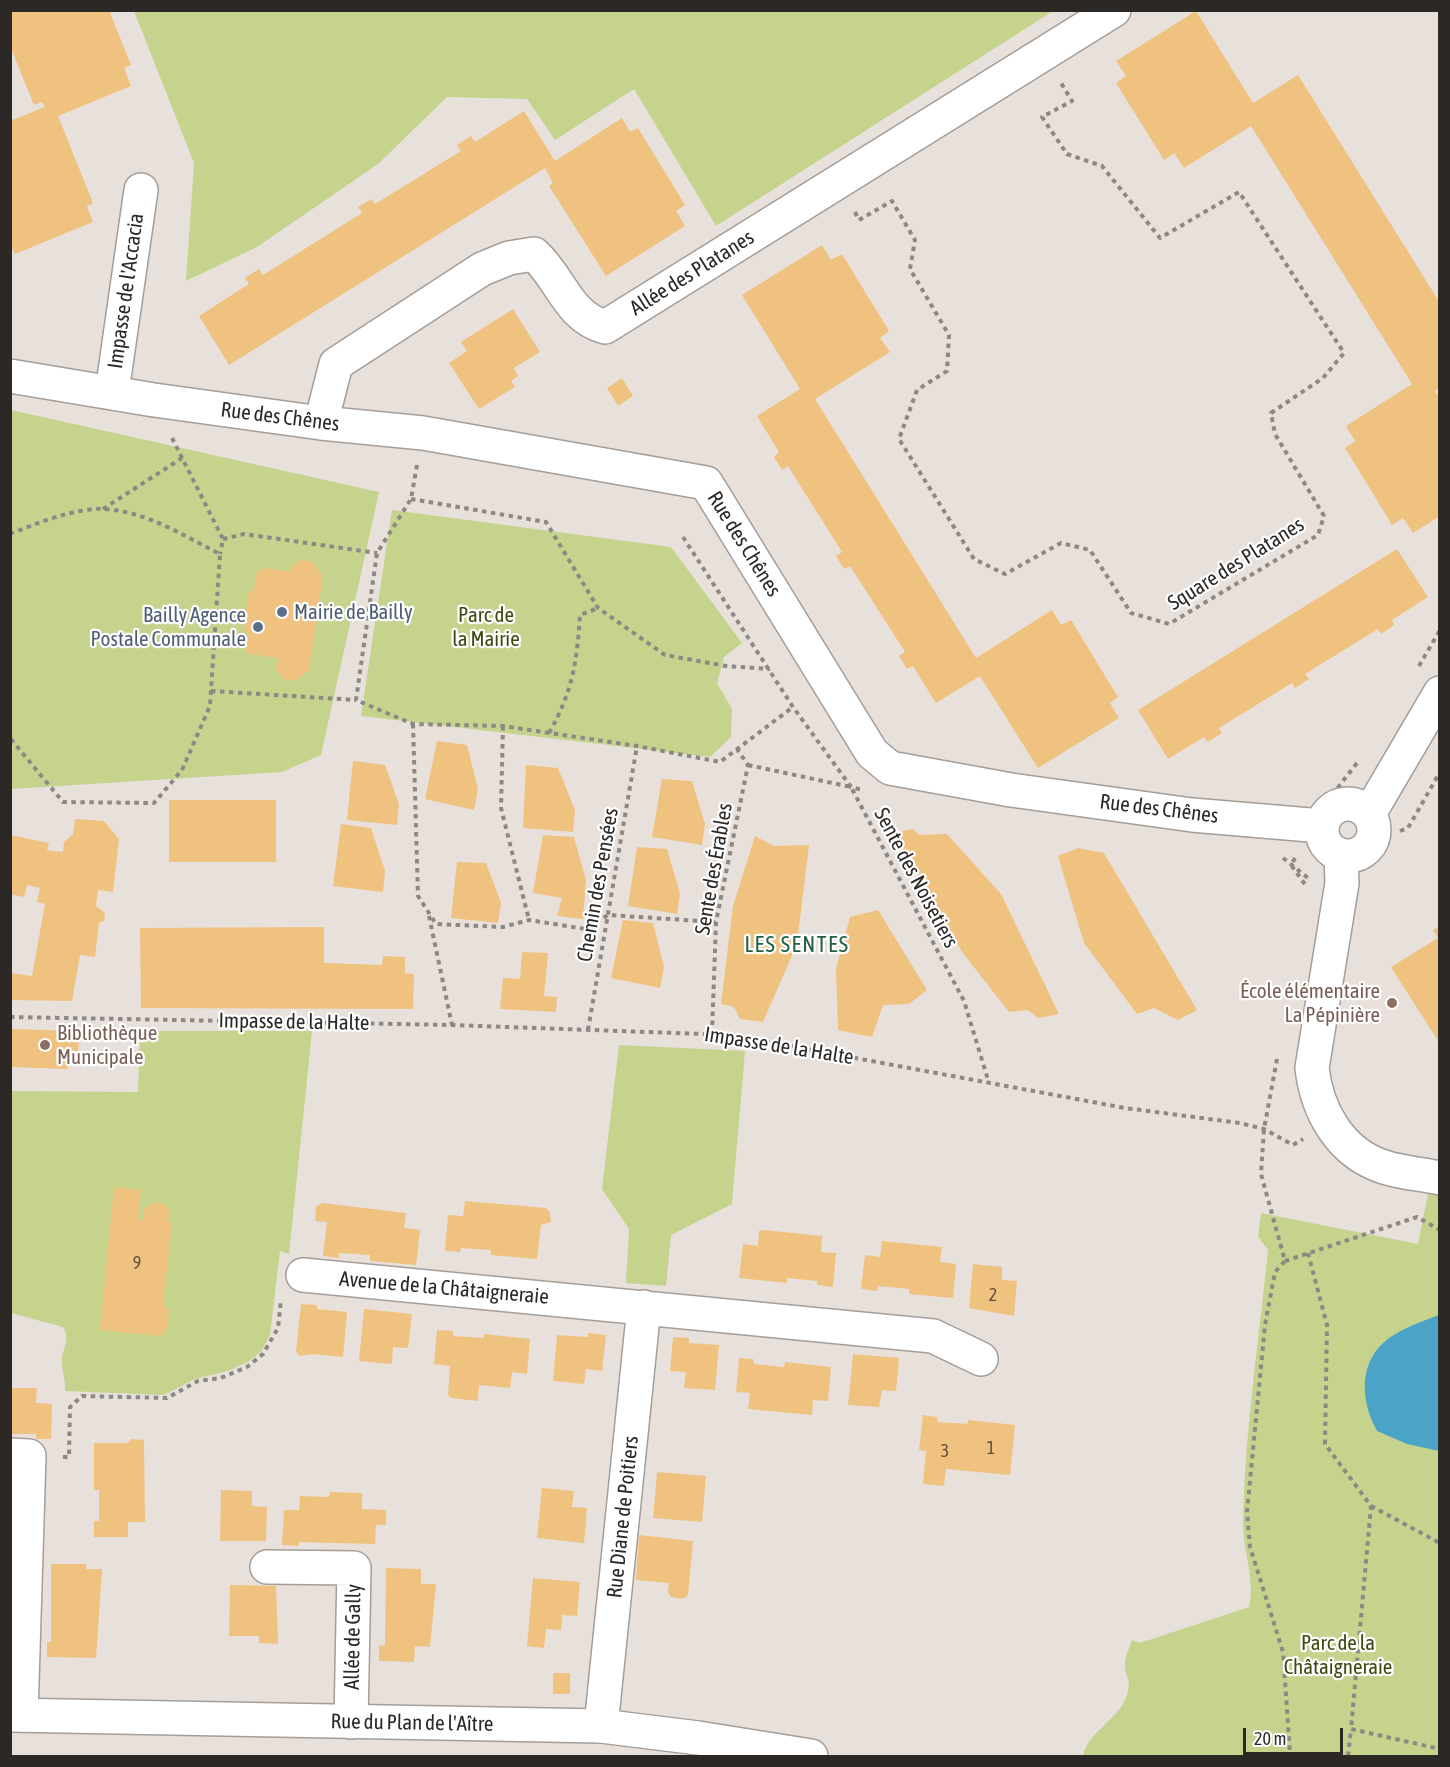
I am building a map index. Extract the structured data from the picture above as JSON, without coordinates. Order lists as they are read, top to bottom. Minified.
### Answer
{"streets":{"street":["Allée des Platanes","Impasse de l'Accacia","Rue des Chênes","Avenue de la Châtaigneraie","Rue Diane de Poitiers","Allée de Gally","Rue du Plan de l'Aître"],"path":["Square des Platanes","Sente des Érables","Sente des Noisetiers","Chemin des Pensées","Impasse de la Halte"]},"crossings":[["Allée des Platanes","Rue des Chênes"],["Allée des Platanes","Square des Platanes"],["Impasse de l'Accacia","Rue des Chênes"],["Sente des Érables","Impasse de la Halte"],["Sente des Noisetiers","Impasse de la Halte"],["Chemin des Pensées","Impasse de la Halte"],["Avenue de la Châtaigneraie","Rue Diane de Poitiers"],["Rue Diane de Poitiers","Rue du Plan de l'Aître"],["Allée de Gally","Rue du Plan de l'Aître"]],"districts":["LES SENTES"],"parks":["Parc de la Mairie","Parc de la Châtaigneraie"],"places":["Mairie de Bailly","Bailly Agence Postale Communale","École élémentaire La Pépinière","Bibliothèque Municipale"],"house_numbers":["9","2","1","3"],"scale_bar":"20 m"}
